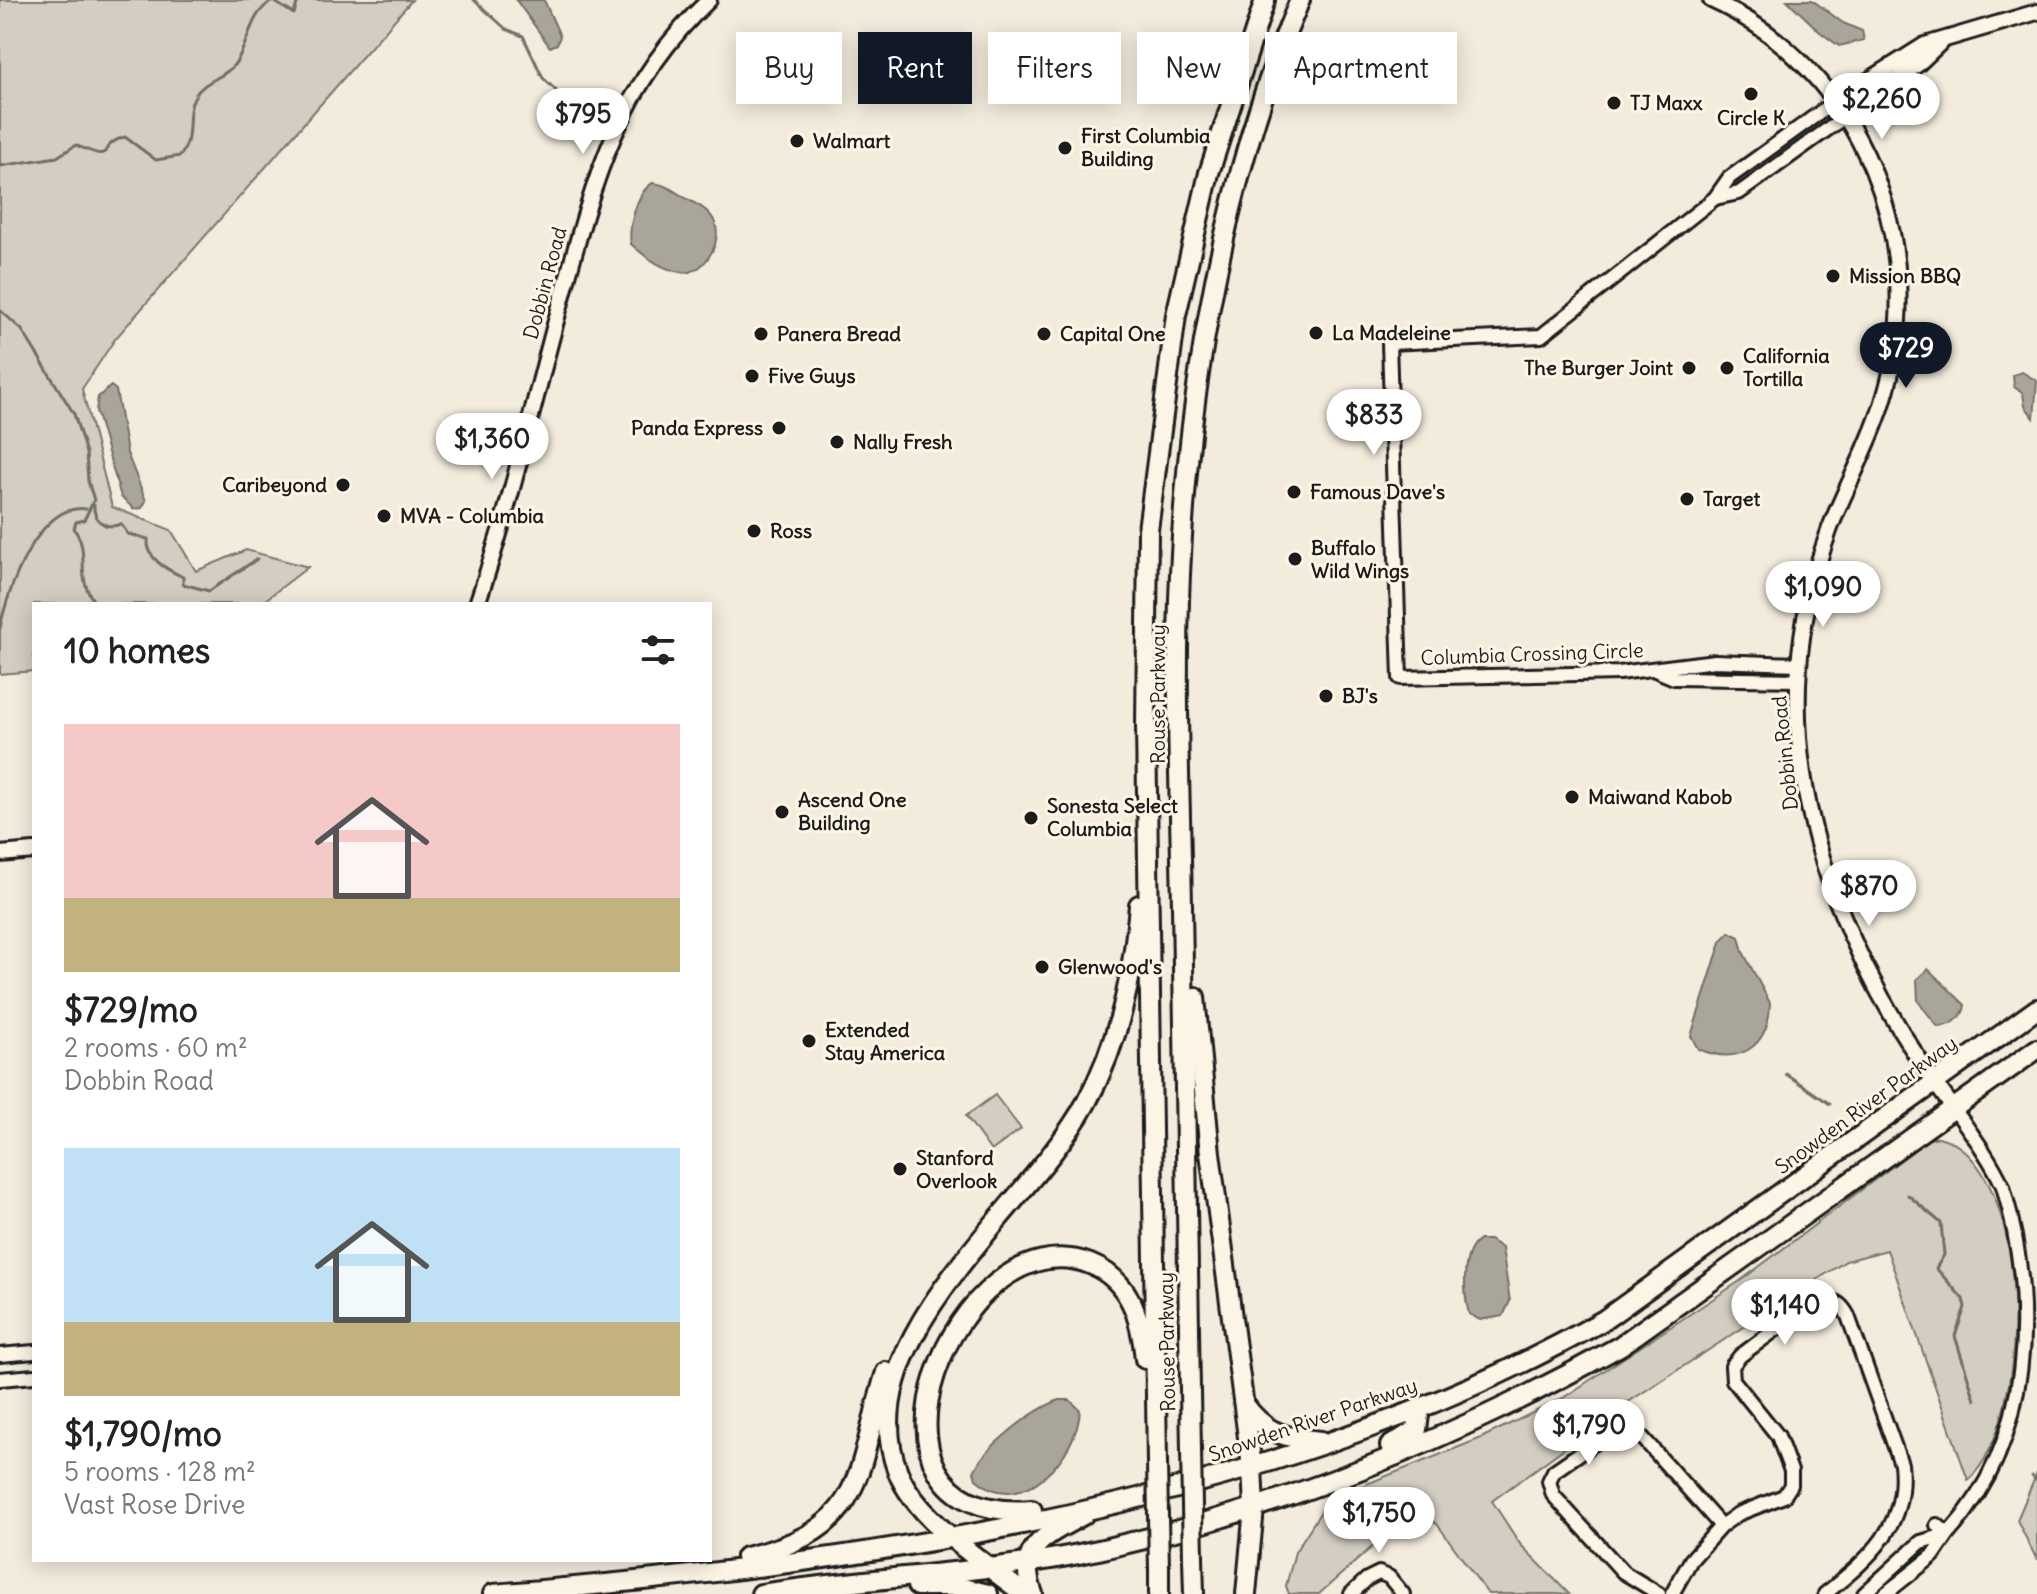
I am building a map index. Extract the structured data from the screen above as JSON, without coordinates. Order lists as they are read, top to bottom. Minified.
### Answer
{"streets":{"main road":["Rouse Parkway","Snowden River Parkway"],"street":["Dobbin Road","Columbia Crossing Circle"]},"crossings":[["Dobbin Road","Columbia Crossing Circle"],["Dobbin Road","Snowden River Parkway"]],"places":["Circle K","TJ Maxx","Walmart","First Columbia Building","Mission BBQ","La Madeleine","Panera Bread","Capital One","The Burger Joint","California Tortilla","Five Guys","Panda Express","Nally Fresh","Caribeyond","Famous Dave's","Target","MVA - Columbia","Ross","Buffalo Wild Wings","BJ's","Maiwand Kabob","Ascend One Building","Sonesta Select Columbia","Glenwood's","Extended Stay America","Stanford Overlook"],"page":{"chip":["Buy","Rent","Filters","New","Apartment"],"price":["$2,260","$795","$729","$833","$1,360","$1,090","$870","$1,140","$1,790","$1,750"],"heading":"10 homes","list":[{"name":"$729/mo","note":"2 rooms · 60 m² · Dobbin Road"},{"name":"$1,790/mo","note":"5 rooms · 128 m² · Vast Rose Drive"}]}}
